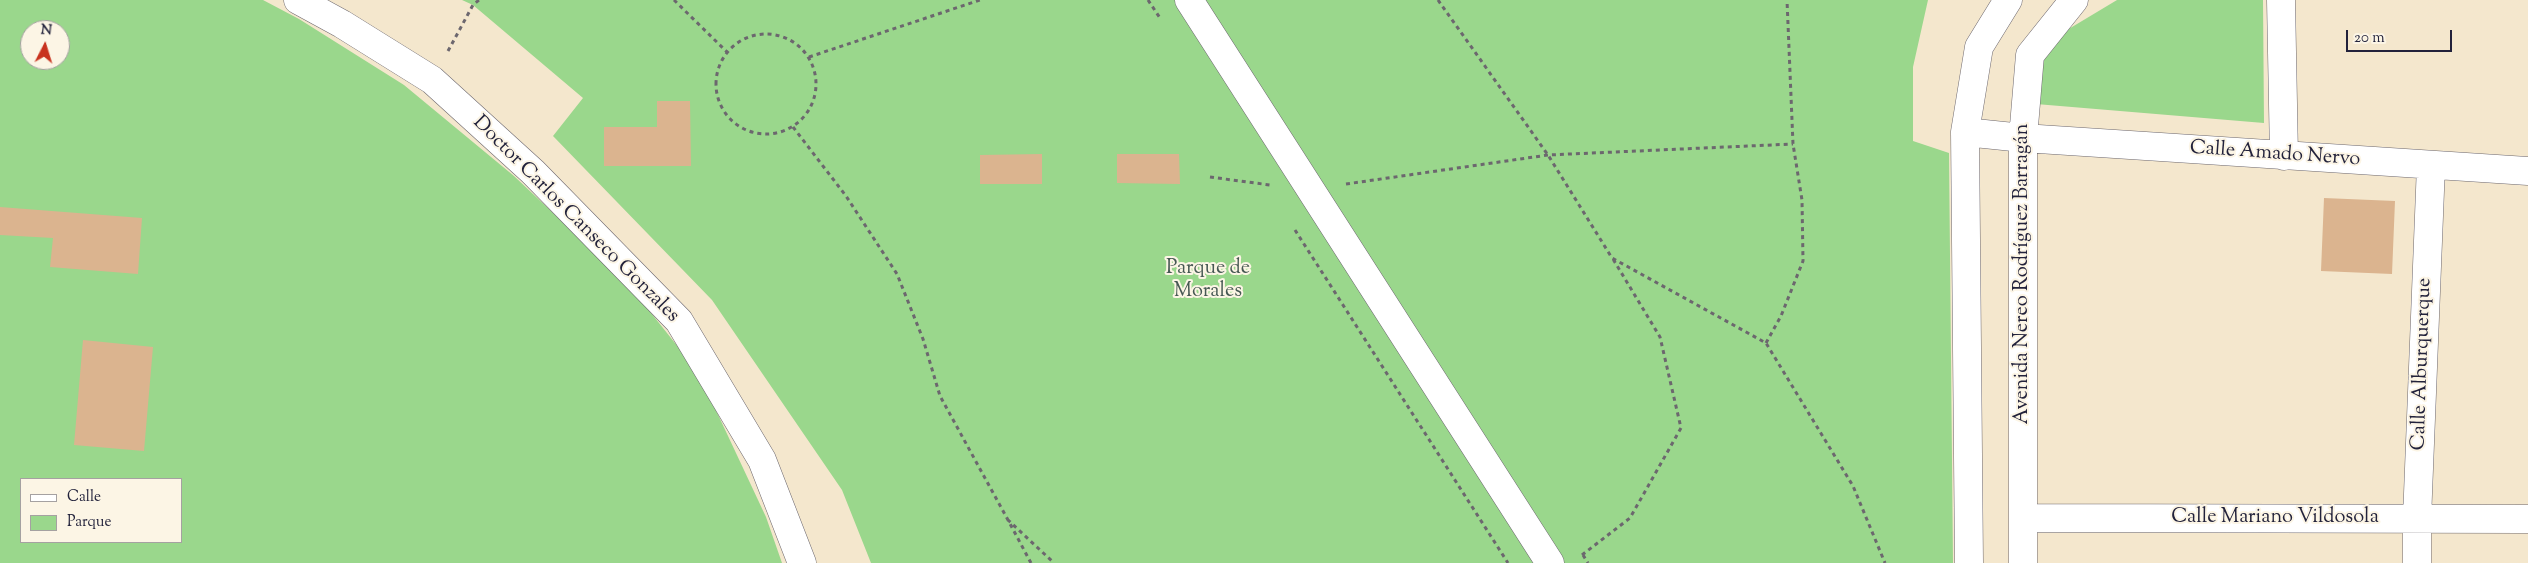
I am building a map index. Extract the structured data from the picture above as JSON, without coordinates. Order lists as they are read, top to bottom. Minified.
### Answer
{"streets":{"street":["Calle Amado Nervo","Doctor Carlos Canseco Gonzales","Avenida Nereo Rodríguez Barragán","Calle Alburquerque","Calle Mariano Vildosola"]},"crossings":[["Calle Amado Nervo","Avenida Nereo Rodríguez Barragán"],["Calle Amado Nervo","Calle Alburquerque"],["Avenida Nereo Rodríguez Barragán","Calle Mariano Vildosola"],["Calle Alburquerque","Calle Mariano Vildosola"]],"parks":["Parque de Morales"],"legend":["Calle","Parque"],"scale_bar":"20 m","north":"top"}
